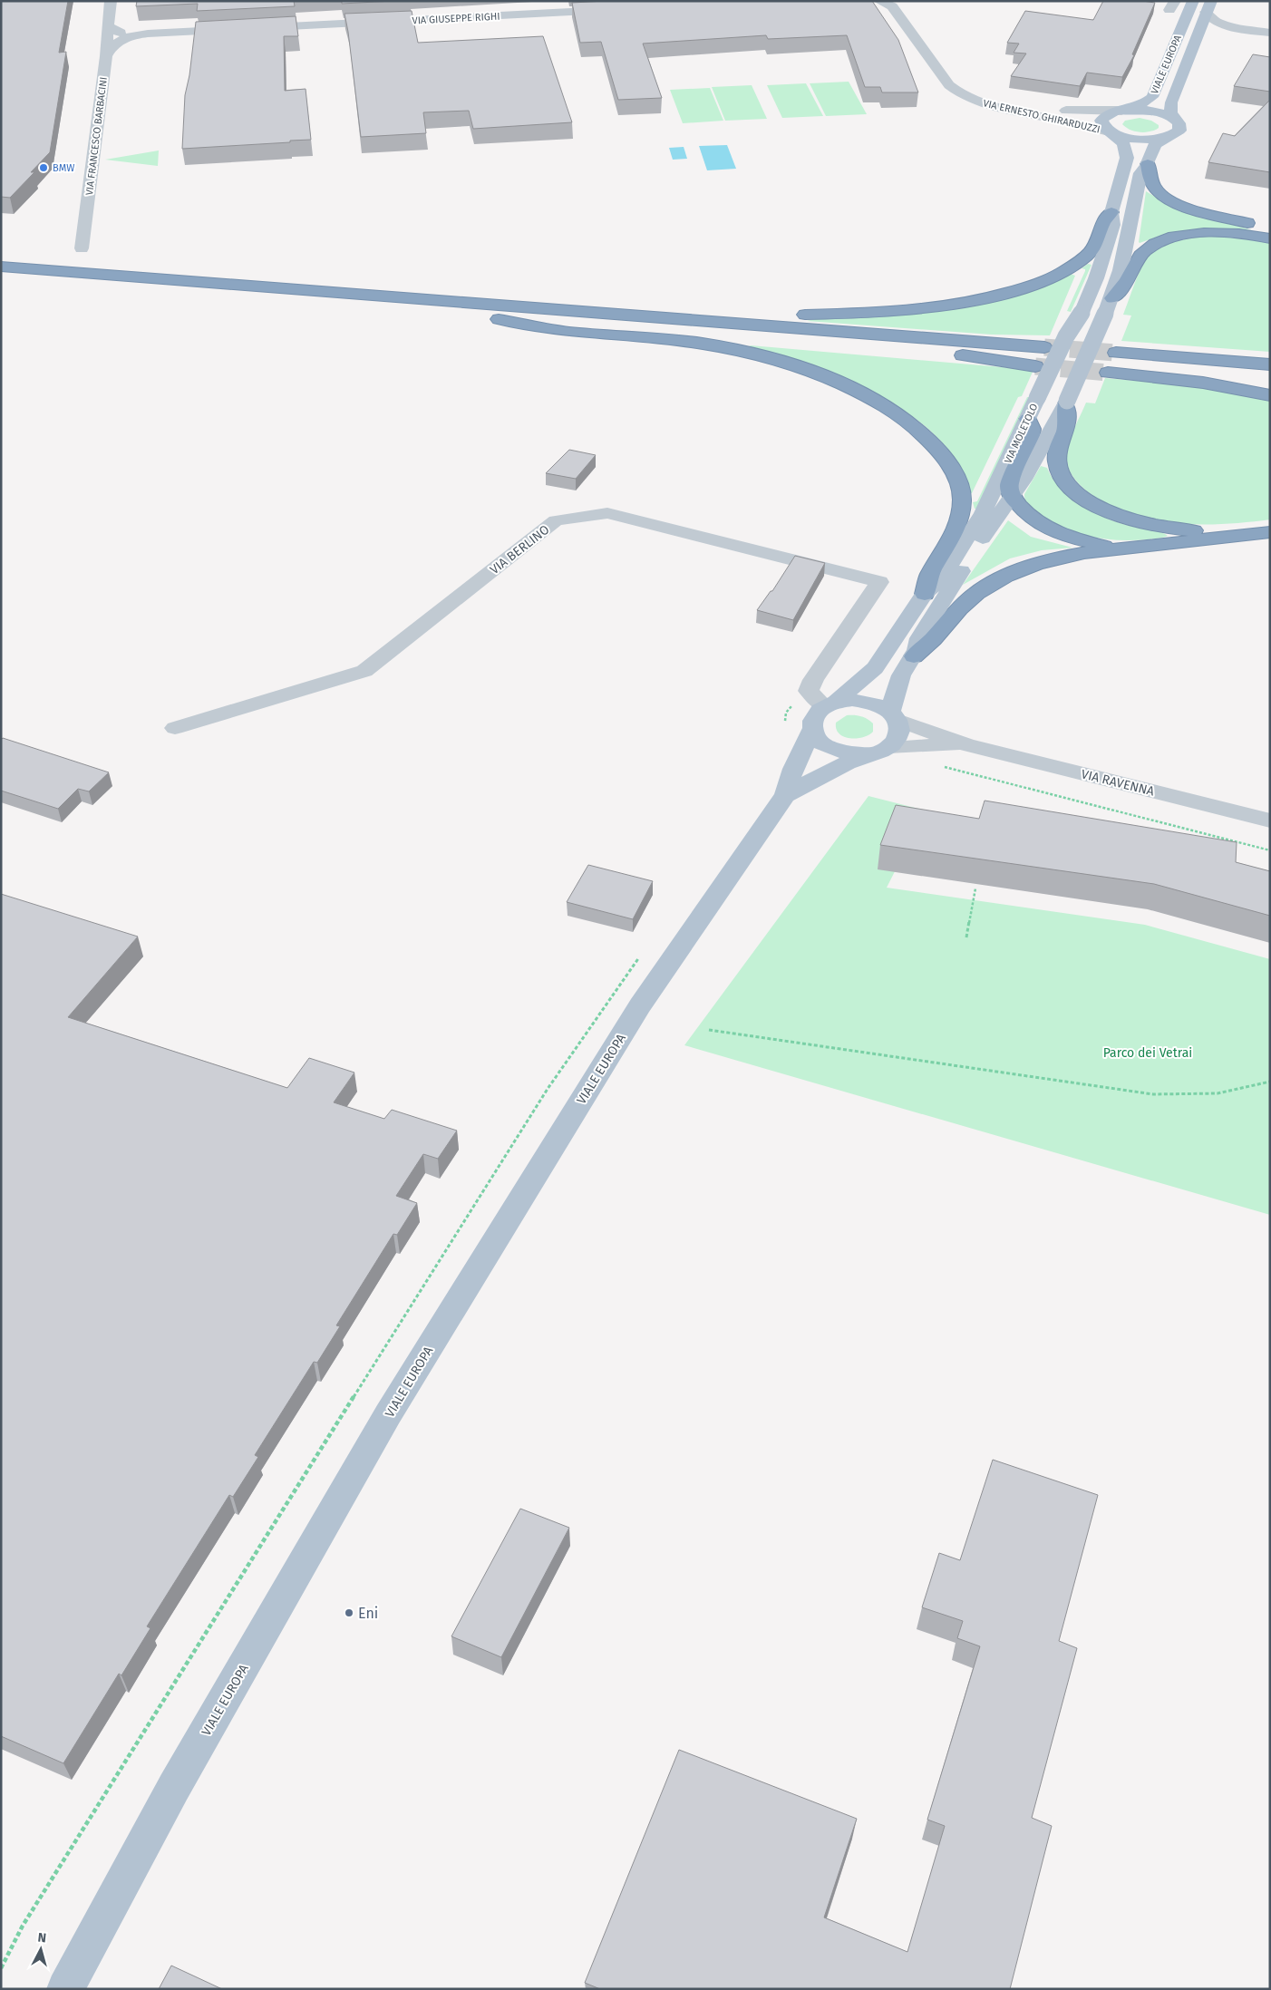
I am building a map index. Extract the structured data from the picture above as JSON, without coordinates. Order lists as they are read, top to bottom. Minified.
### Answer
{"streets":{"main road":["VIALE EUROPA","VIA MOLETOLO"],"street":["VIA GIUSEPPE RIGHI","VIA ERNESTO GHIRARDUZZI","VIA FRANCESCO BARBACINI","VIA BERLINO","VIA RAVENNA"]},"crossings":[["VIA GIUSEPPE RIGHI","VIA FRANCESCO BARBACINI"],["VIALE EUROPA","VIA ERNESTO GHIRARDUZZI"],["VIALE EUROPA","VIA MOLETOLO"],["VIA ERNESTO GHIRARDUZZI","VIA MOLETOLO"],["VIA MOLETOLO","VIA BERLINO"]],"parks":["Parco dei Vetrai"],"places":["BMW","Eni"],"north":"top"}
